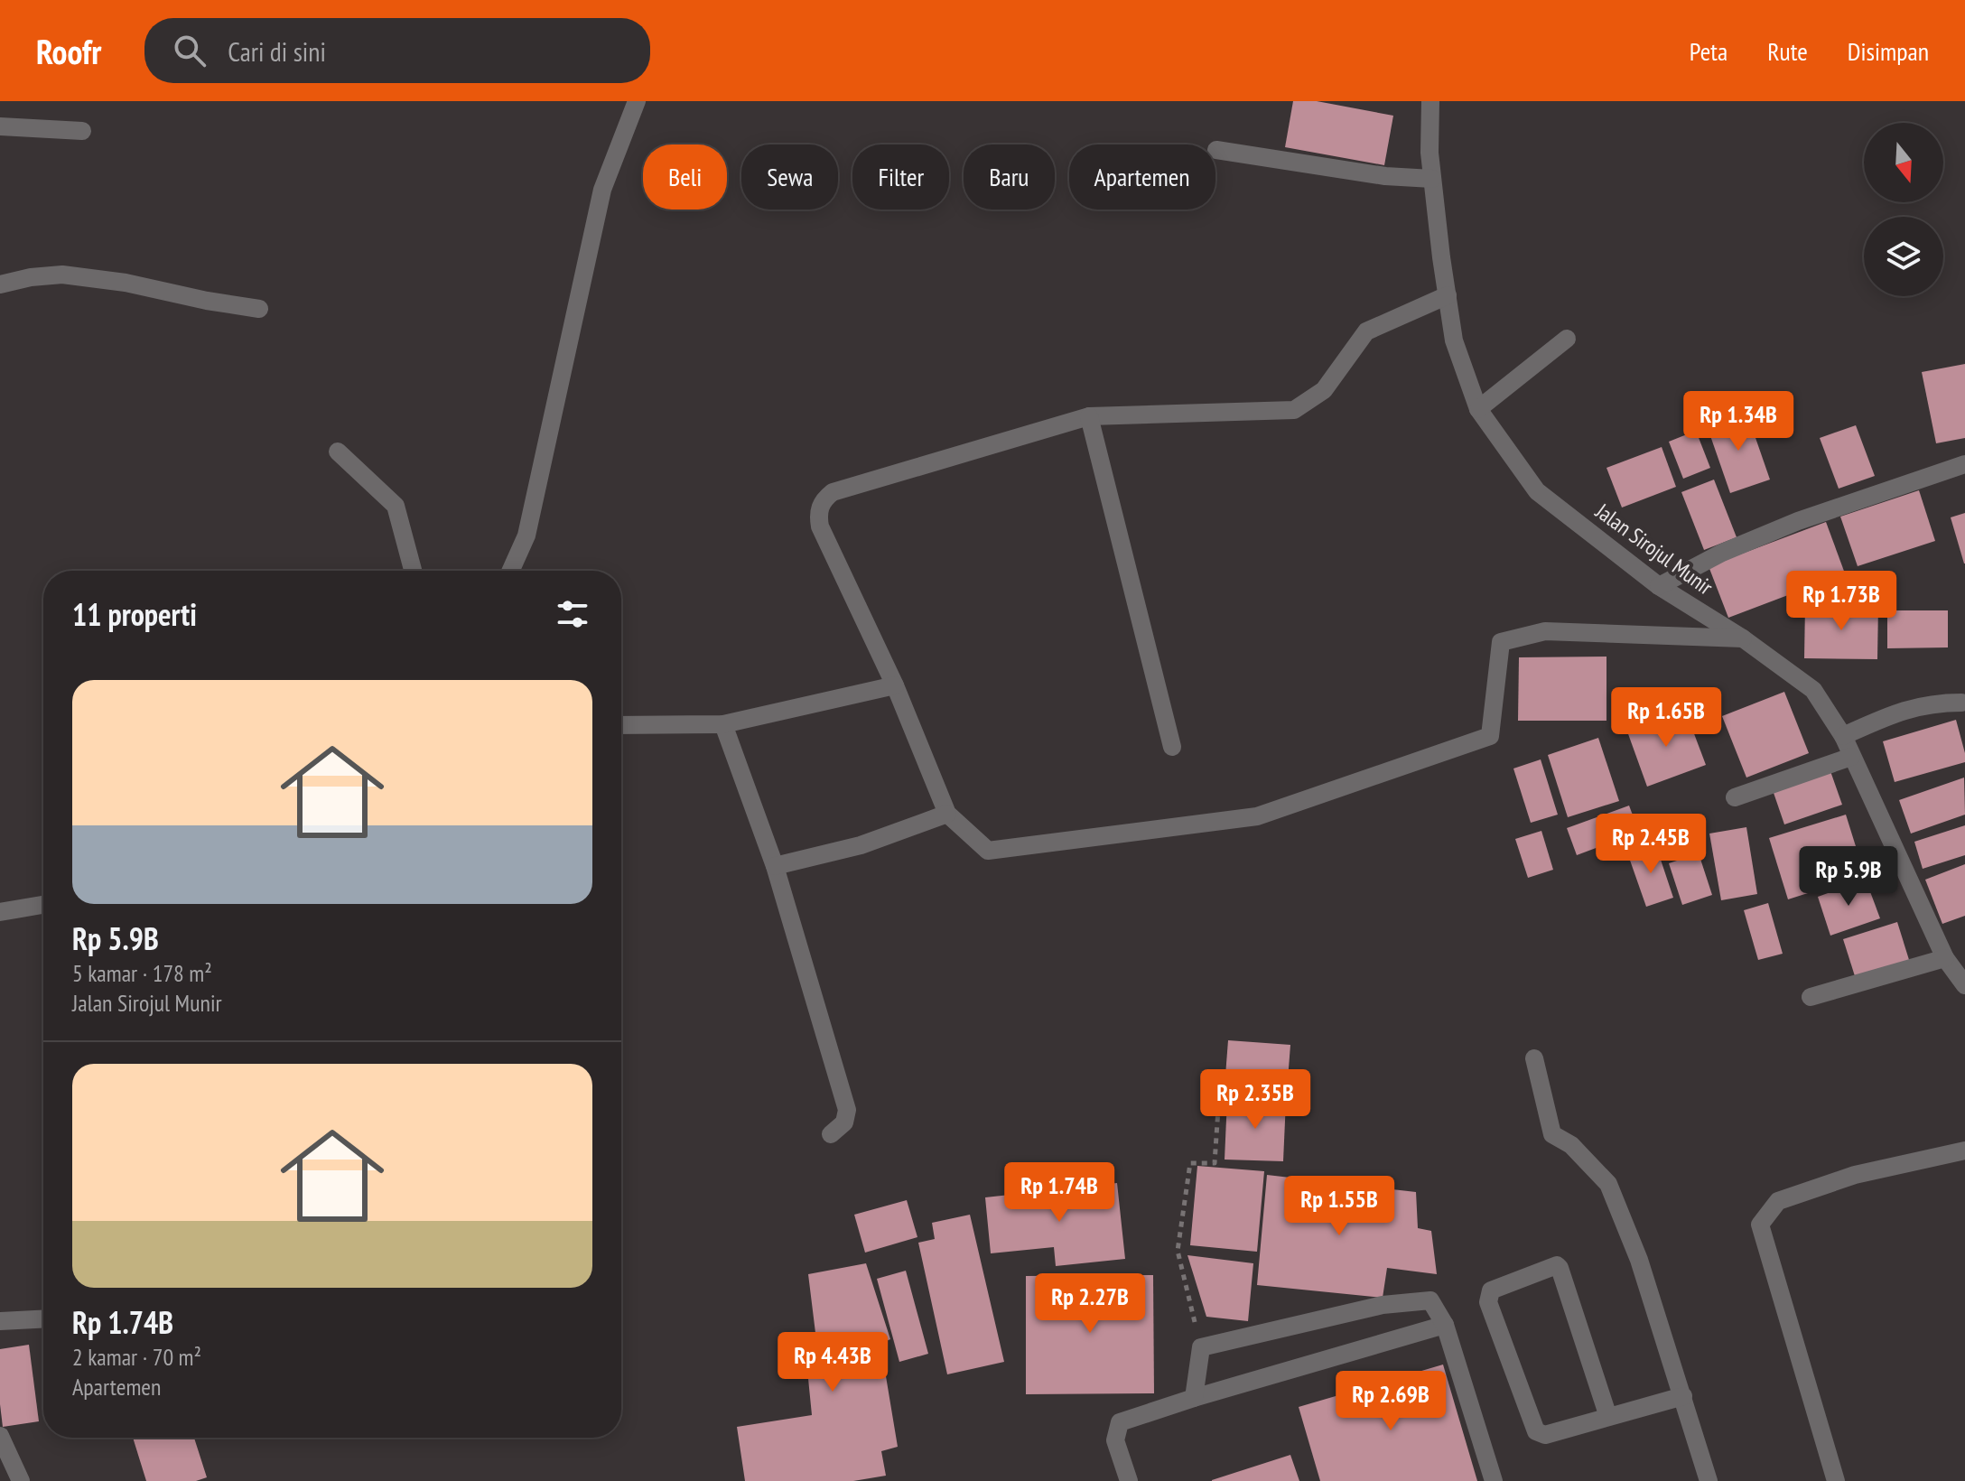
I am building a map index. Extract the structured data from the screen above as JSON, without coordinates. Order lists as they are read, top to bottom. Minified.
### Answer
{"streets":{"street":["Jalan Sirojul Munir"]},"north":"bottom","page":{"header":"Roofr","search":"Cari di sini","nav":["Peta","Rute","Disimpan"],"chip":["Beli","Sewa","Filter","Baru","Apartemen"],"price":["Rp 1.34B","Rp 1.73B","Rp 1.65B","Rp 2.45B","Rp 5.9B","Rp 2.35B","Rp 1.74B","Rp 1.55B","Rp 2.27B","Rp 4.43B","Rp 2.69B"],"heading":"11 properti","list":[{"name":"Rp 5.9B","note":"5 kamar · 178 m² · Jalan Sirojul Munir"},{"name":"Rp 1.74B","note":"2 kamar · 70 m² · Apartemen"}]}}
